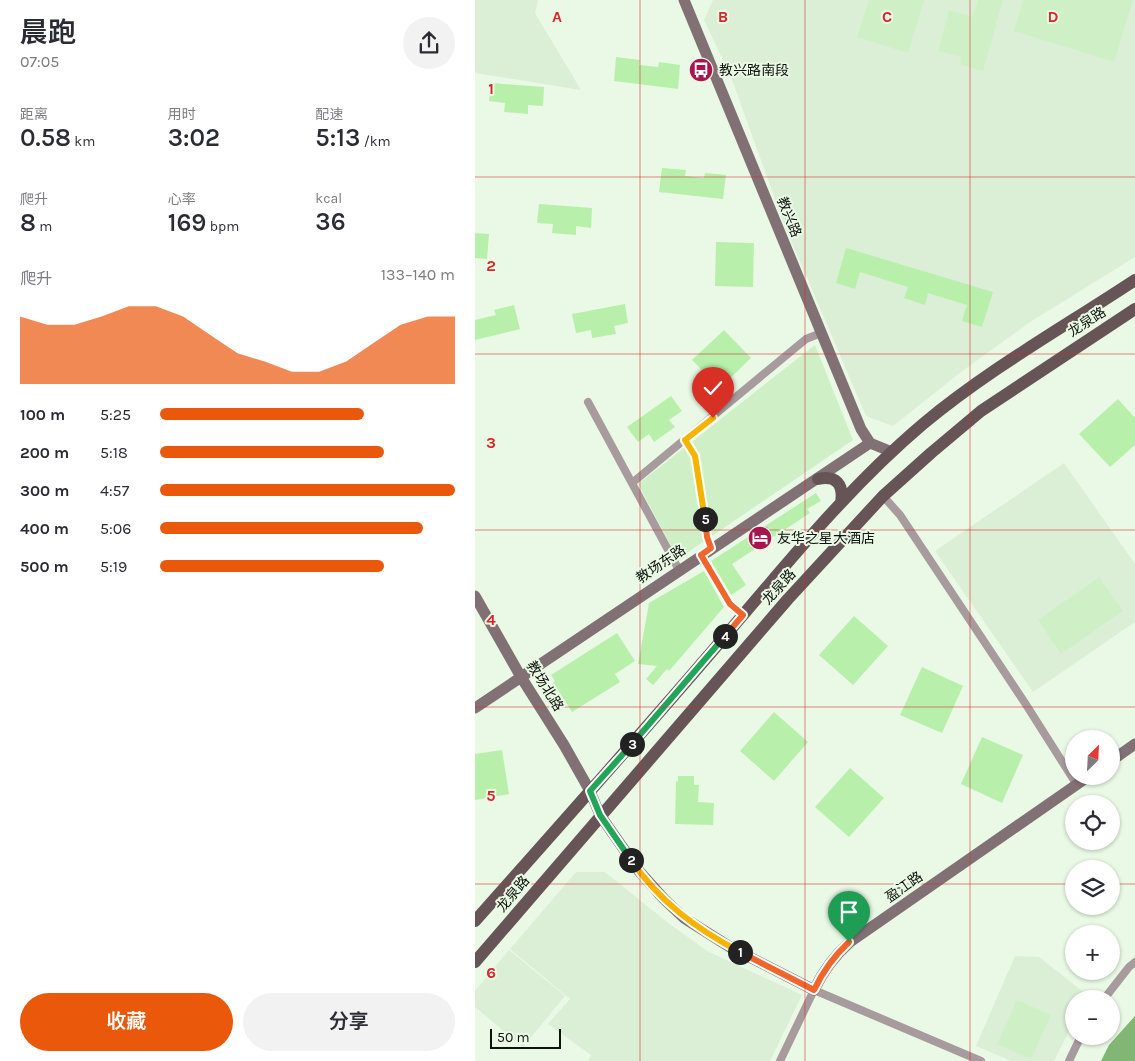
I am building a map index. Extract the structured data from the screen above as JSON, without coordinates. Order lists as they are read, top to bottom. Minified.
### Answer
{"streets":{"main road":["龙泉路"],"street":["教兴路","教场东路","教场北路","盈江路"]},"crossings":[["教兴路","教场东路"],["龙泉路","教场北路"],["教场东路","教场北路"],["教场北路","盈江路"]],"places":{"bus stop":["教兴路南段"],"hotel":["友华之星大酒店"]},"scale_bar":"50 m","north":"top right","page":{"heading":["晨跑","07:05"],"stats":[["距离","0.58 km"],["用时","3:02"],["配速","5:13 /km"],["爬升","8 m"],["心率","169 bpm"],["kcal","36"]],"chart":["爬升","133–140 m"],"list":[{"name":"100 m","note":"5:25"},{"name":"200 m","note":"5:18"},{"name":"300 m","note":"4:57"},{"name":"400 m","note":"5:06"},{"name":"500 m","note":"5:19"}],"pins":["5","4","3","2","1"],"map_buttons":["+","−"],"buttons":["收藏","分享"],"scale":"50 m"},"grid":{"columns":["A","B","C","D"],"rows":["1","2","3","4","5","6"]}}
